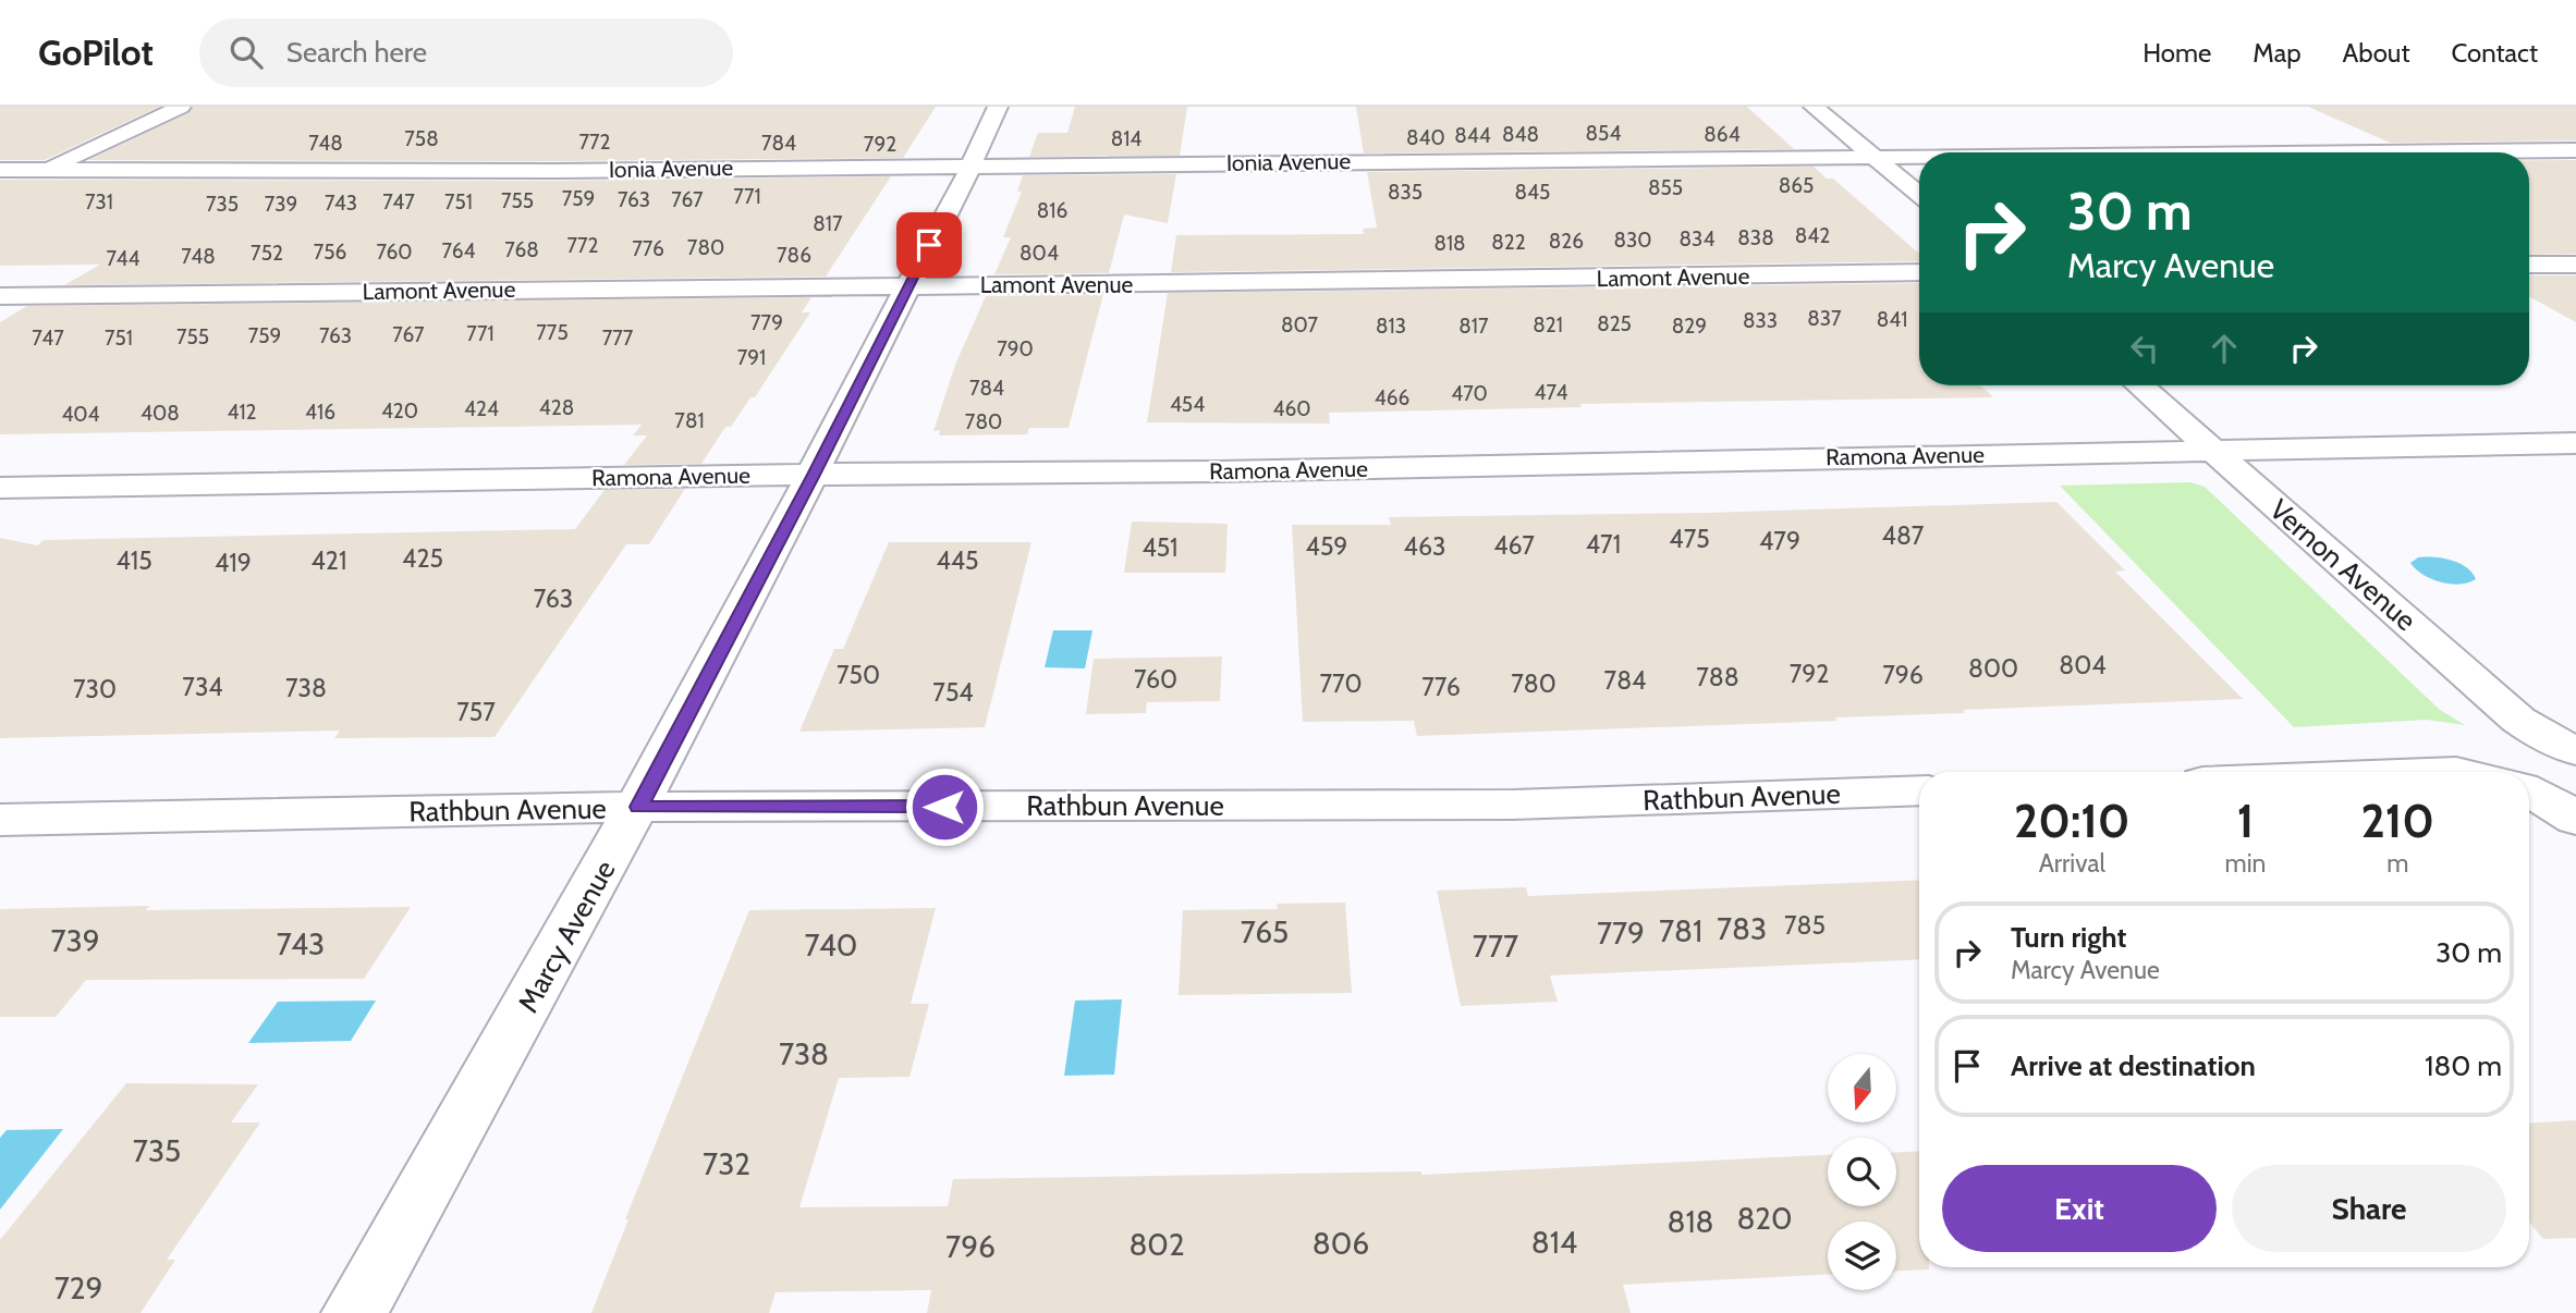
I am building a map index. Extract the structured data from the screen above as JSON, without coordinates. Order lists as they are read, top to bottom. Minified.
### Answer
{"streets":{"street":["Ionia Avenue","Lamont Avenue","Ramona Avenue","Vernon Avenue","Rathbun Avenue","Marcy Avenue"]},"crossings":[["Ionia Avenue","Marcy Avenue"],["Lamont Avenue","Marcy Avenue"],["Ramona Avenue","Vernon Avenue"],["Ramona Avenue","Marcy Avenue"],["Rathbun Avenue","Marcy Avenue"]],"house_numbers":["854","848","864","844","840","758","814","772","748","784","792","865","855","835","845","771","759","763","767","755","731","747","751","743","735","739","816","817","842","838","834","830","826","822","818","772","780","776","768","764","756","760","752","804","786","748","744","837","841","833","779","825","807","821","813","817","829","775","771","767","759","763","755","747","751","777","790","791","784","474","470","466","454","428","424","460","420","412","416","408","404","781","780","487","475","479","471","467","459","463","451","425","415","421","445","419","763","804","800","792","750","796","788","760","784","770","780","734","776","738","730","754","757","785","783","781","765","779","739","743","740","777","738","735","732","820","818","814","806","802","796","729"],"north":"bottom","page":{"header":"GoPilot","search":"Search here","nav":["Home","Map","About","Contact"],"turn":["30 m","Marcy Avenue"],"eta":["20:10","Arrival","1","min","210","m"],"list":[{"name":"Turn right","note":"Marcy Avenue","value":"30 m"},{"name":"Arrive at destination","value":"180 m"}],"buttons":["Exit","Share"]}}
